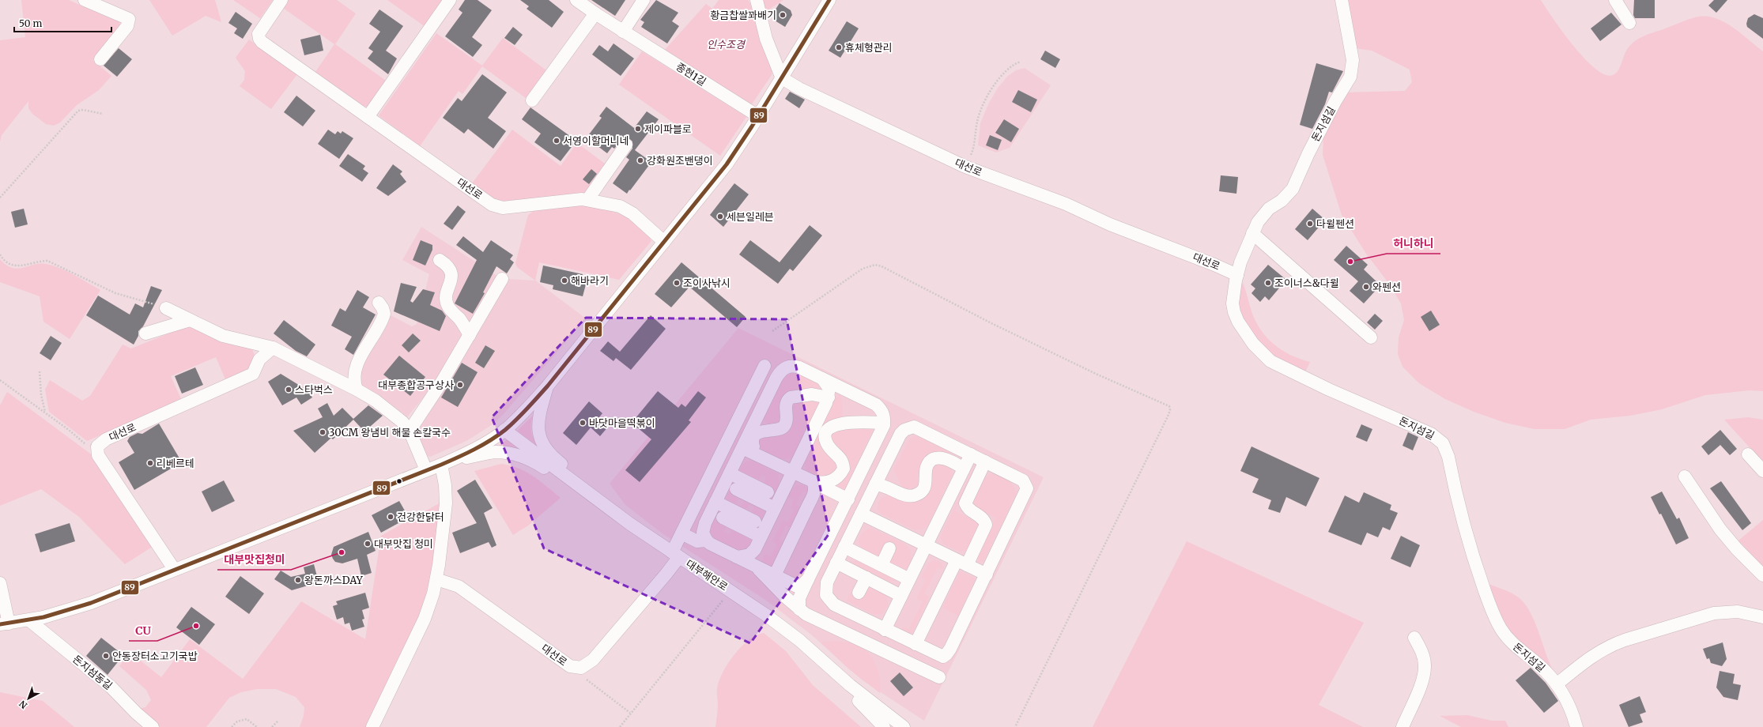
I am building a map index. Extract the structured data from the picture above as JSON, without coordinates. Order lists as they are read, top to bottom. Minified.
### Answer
{"streets":{"street":["종현1길","돈지섬길","대선로","대부해안로","돈지섬동길"]},"crossings":[["돈지섬길","대선로"],["대선로","대부해안로"]],"parks":["인수조경"],"places":["황금찹쌀꽈배기","휴체형관리","제이파블로","서영이할머니네","강화원조밴댕이","세븐일레븐","다윌펜션","허니하니","해바라기","조이사낚시","조이너스&다윌","와펜션","대부종합공구상사","스타벅스","바닷마을떡볶이","30CM 왕냄비 해물 손칼국수","리베르테","건강한닭터","대부맛집 청미","대부맛집청미","왕돈까스DAY","CU","안동장터소고기국밥"],"lines":["transit line 89"],"scale_bar":"50 m","north":"bottom left"}
